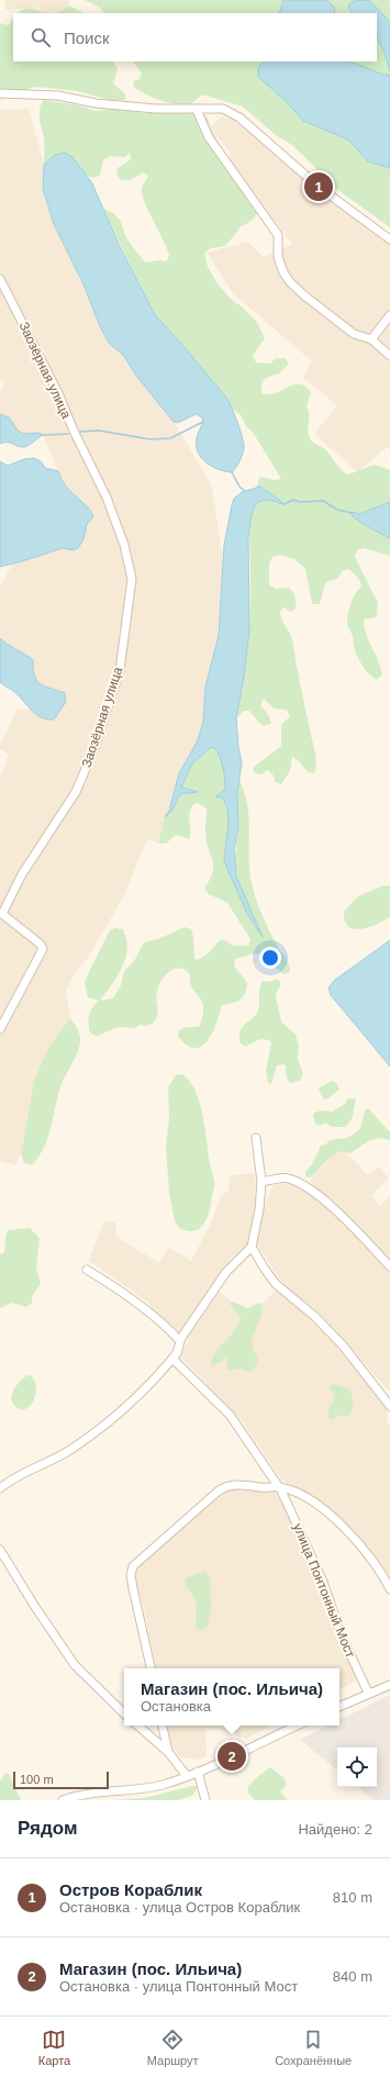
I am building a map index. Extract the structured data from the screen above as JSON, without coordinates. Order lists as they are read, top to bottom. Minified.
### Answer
{"streets":{"street":["Заозёрная улица","улица Понтонный Мост"]},"scale_bar":"100 m","page":{"search":"Поиск","pins":["1","2"],"popup":["Магазин (пос. Ильича)","Остановка"],"scale":"100 m","heading":["Рядом","Найдено: 2"],"list":[{"mark":"1","name":"Остров Кораблик","note":"Остановка · улица Остров Кораблик","value":"810 m"},{"mark":"2","name":"Магазин (пос. Ильича)","note":"Остановка · улица Понтонный Мост","value":"840 m"}],"nav":["Карта","Маршрут","Сохранённые"]}}
